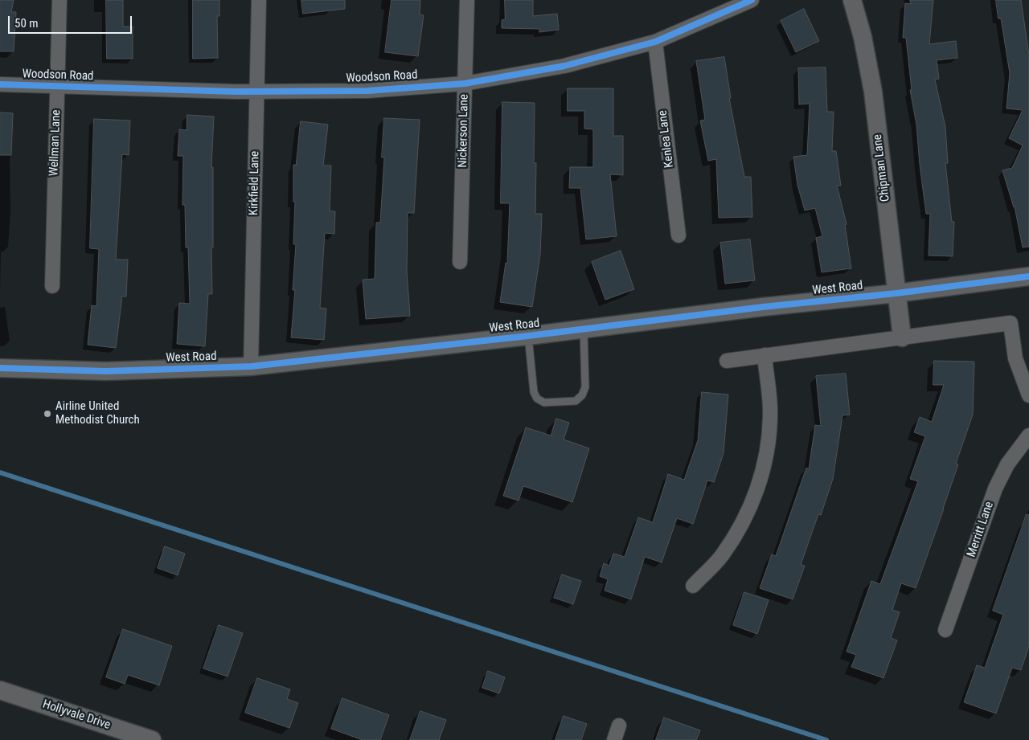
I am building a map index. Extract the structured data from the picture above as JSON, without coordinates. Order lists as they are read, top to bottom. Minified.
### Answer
{"streets":{"street":["Woodson Road","Nickerson Lane","Kenlea Lane","Wellman Lane","Chipman Lane","Kirkfield Lane","West Road","Merritt Lane","Hollyvale Drive"]},"crossings":[["Woodson Road","Nickerson Lane"],["Woodson Road","Kenlea Lane"],["Woodson Road","Wellman Lane"],["Woodson Road","Kirkfield Lane"],["Chipman Lane","West Road"],["Kirkfield Lane","West Road"]],"places":["Airline United Methodist Church"],"scale_bar":"50 m"}
